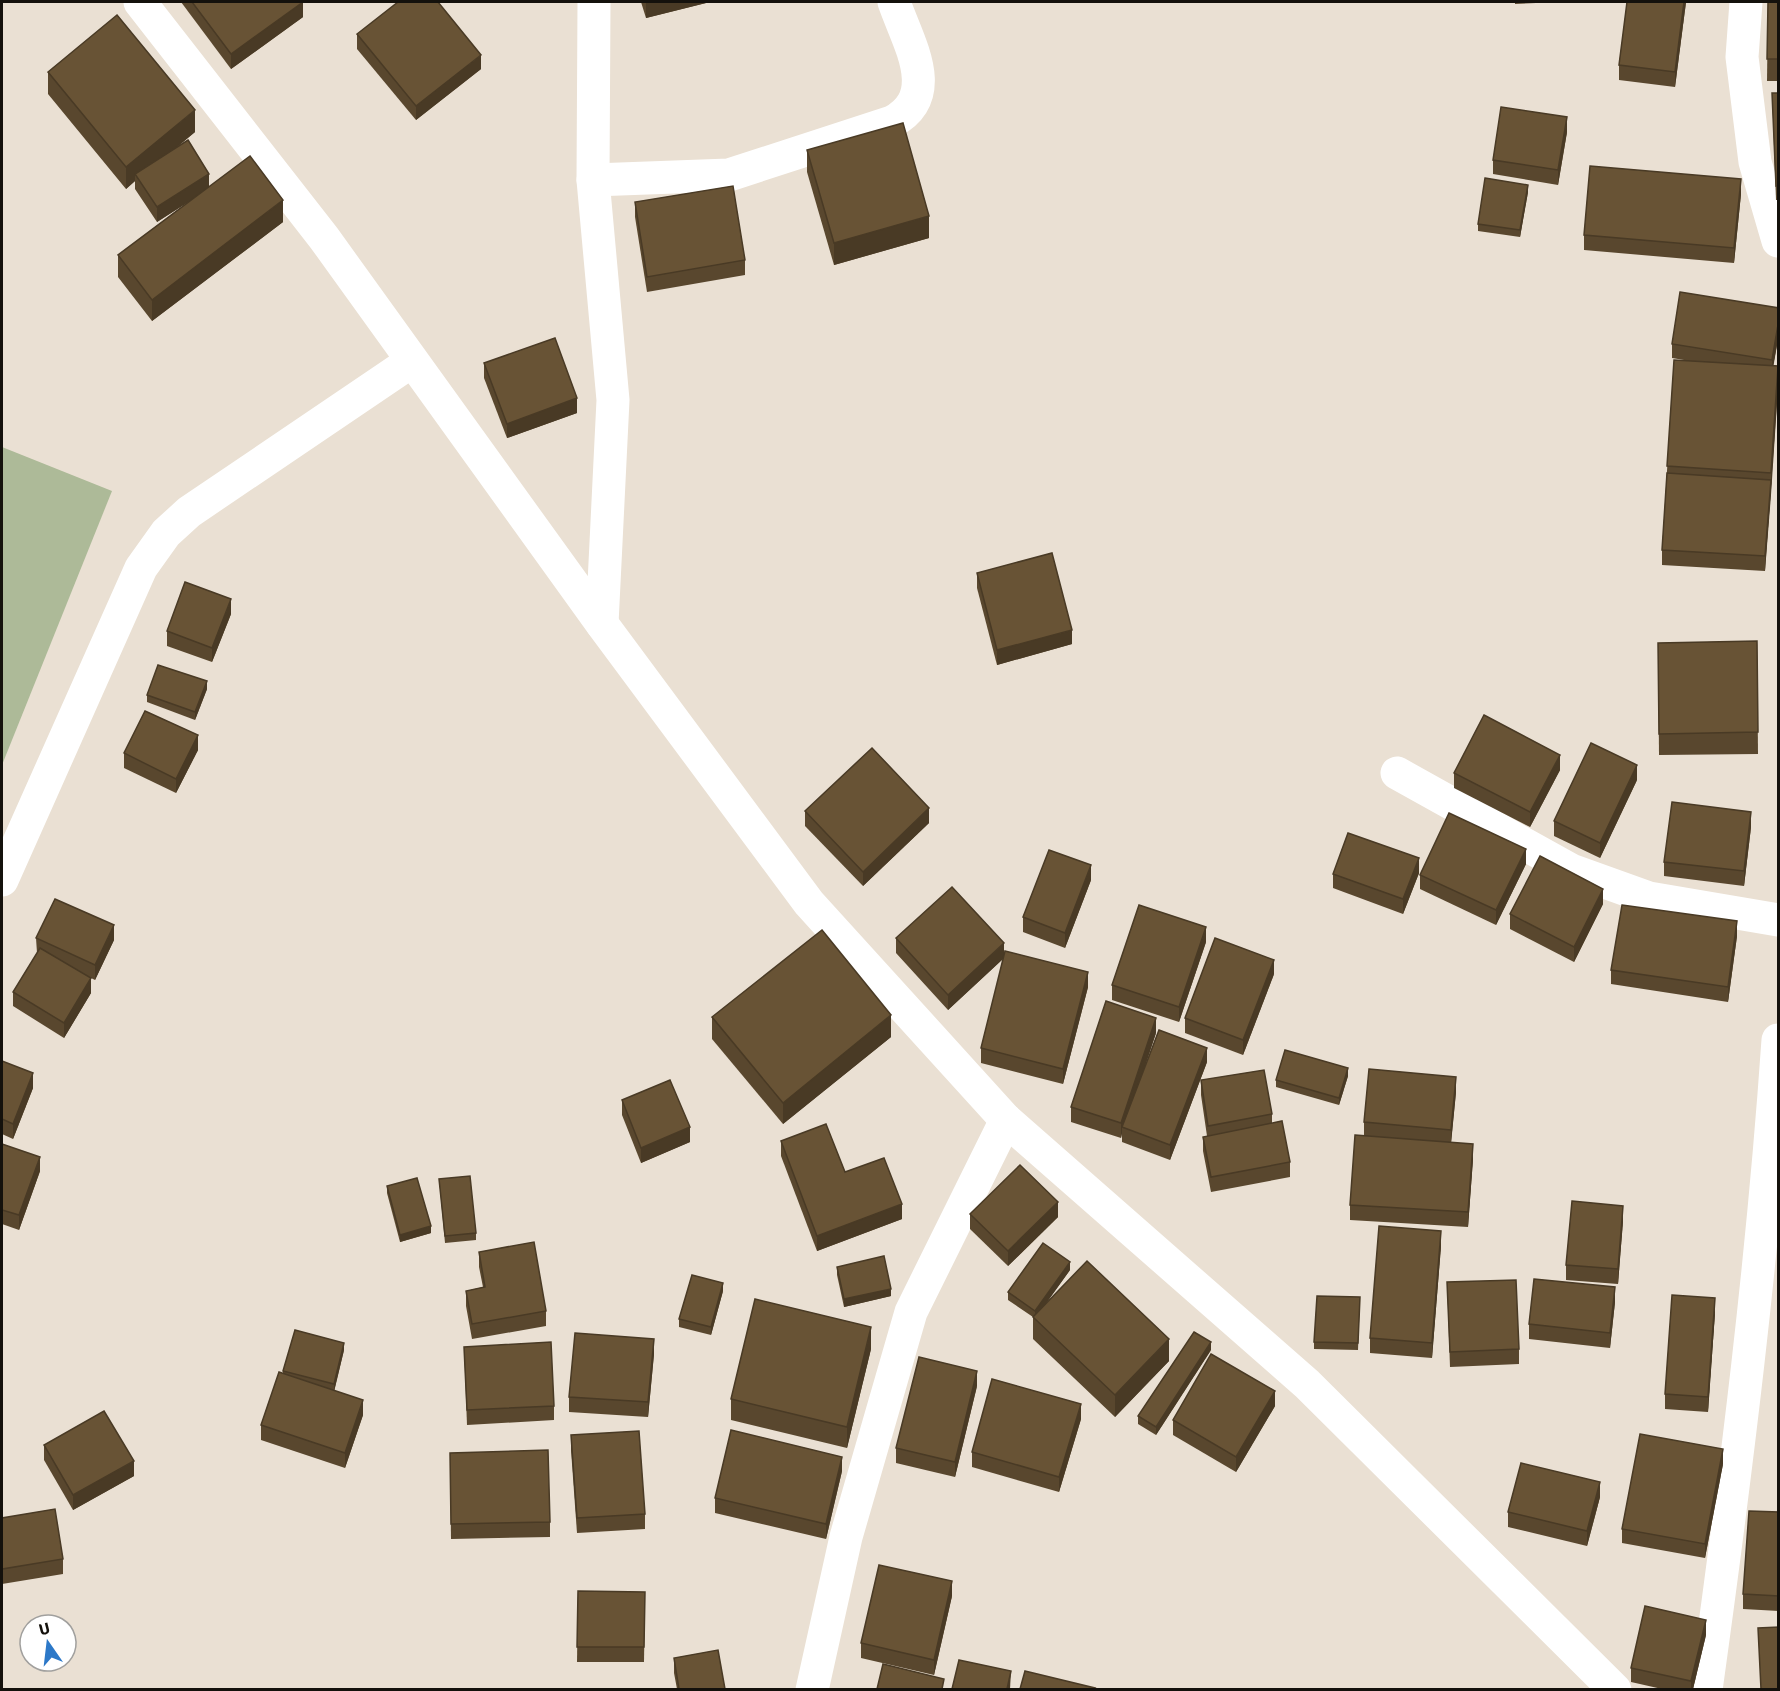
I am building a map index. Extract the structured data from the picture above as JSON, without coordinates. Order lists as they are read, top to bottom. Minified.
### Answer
{"north":"top"}
